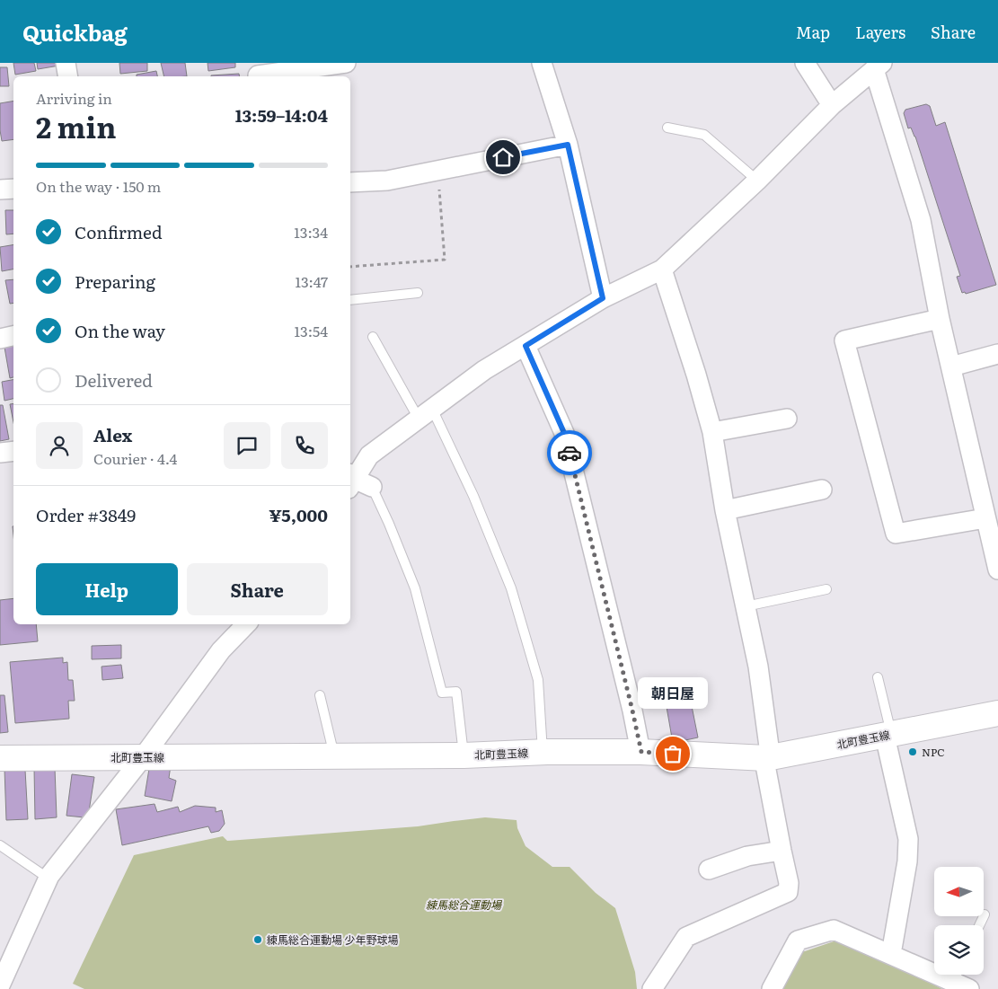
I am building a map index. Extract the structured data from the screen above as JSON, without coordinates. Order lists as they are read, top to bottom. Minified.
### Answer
{"streets":{"main road":["北町豊玉線"]},"parks":["練馬総合運動場"],"places":["NPC","朝日屋","練馬総合運動場 少年野球場"],"north":"left","page":{"header":"Quickbag","nav":["Map","Layers","Share"],"heading":["2 min","Arriving in","13:59–14:04"],"panel":["Alex","Courier · 4.4","Order #3849","¥5,000"],"bar":"On the way · 150 m","list":[["Confirmed","13:34"],["Preparing","13:47"],["On the way","13:54"],"Delivered"],"buttons":["Help","Share"],"bubble":"朝日屋"}}
